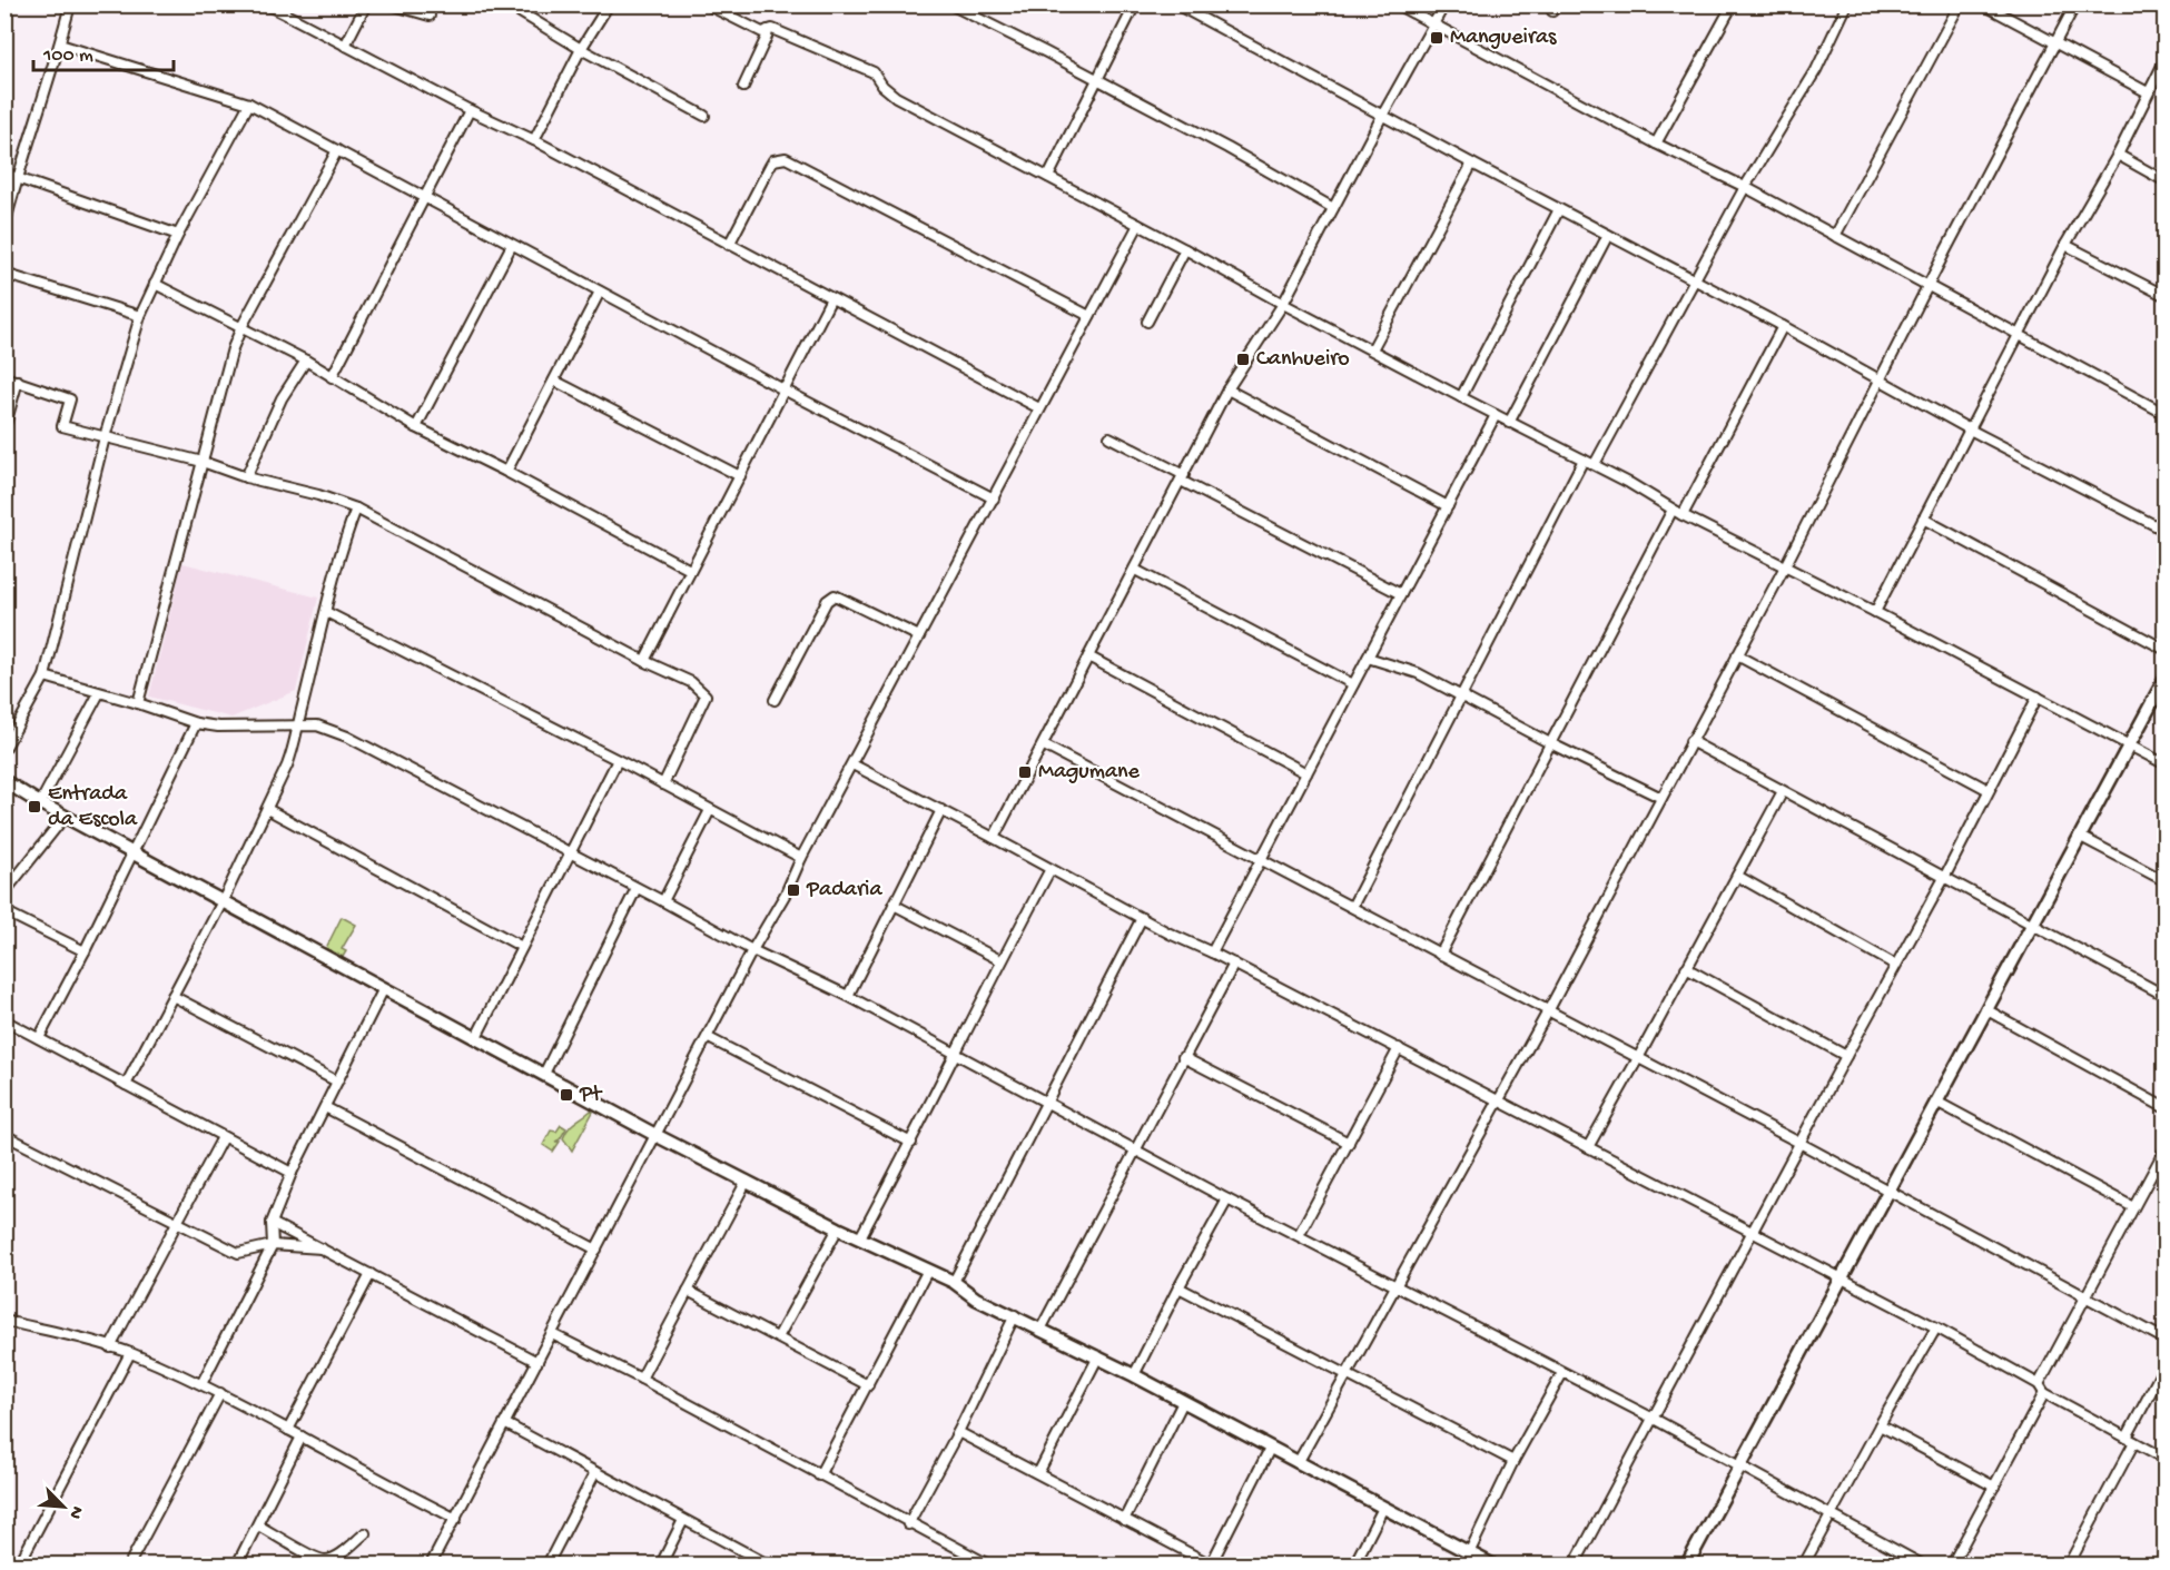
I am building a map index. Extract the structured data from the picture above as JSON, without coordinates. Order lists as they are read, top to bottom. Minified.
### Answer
{"places":{"transit":["Mangueiras","Canhueiro","Magumane","Entrada da Escola","Padaria","Pt"]},"scale_bar":"100 m","north":"bottom right"}
